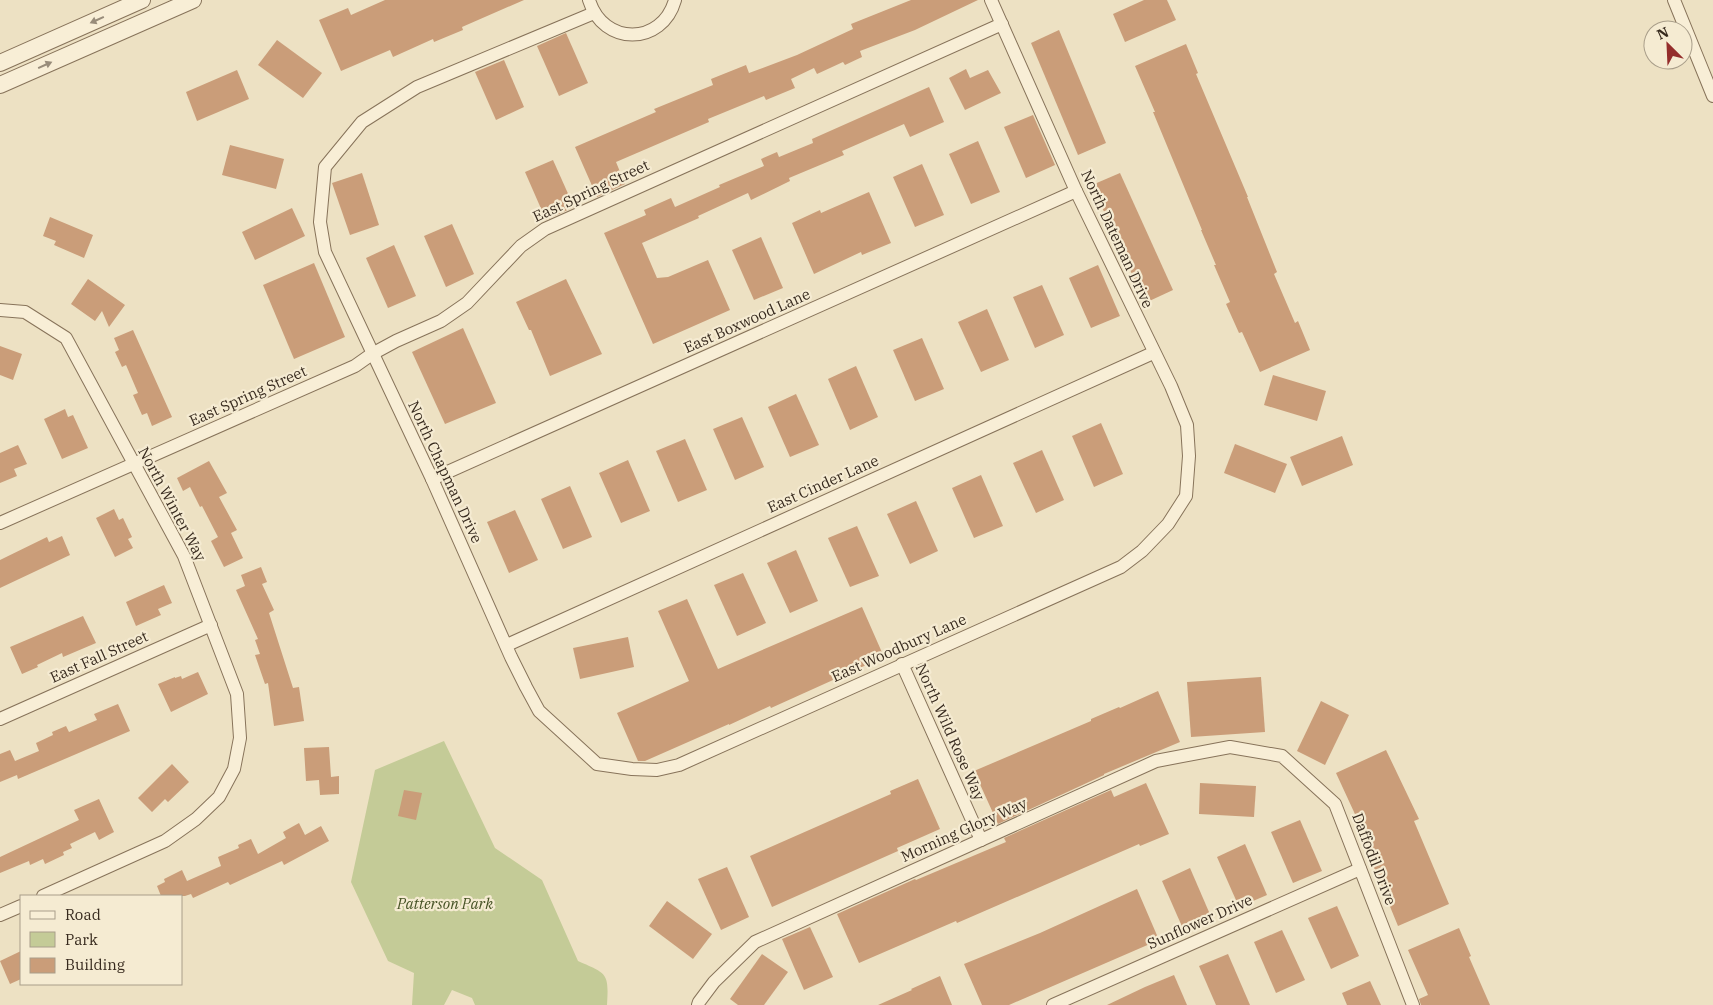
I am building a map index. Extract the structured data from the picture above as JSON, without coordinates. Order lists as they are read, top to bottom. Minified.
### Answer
{"streets":{"street":["East Spring Street","North Dateman Drive","East Boxwood Lane","North Chapman Drive","East Cinder Lane","North Winter Way","East Woodbury Lane","East Fall Street","North Wild Rose Way","Morning Glory Way","Daffodil Drive","Sunflower Drive"]},"crossings":[["East Spring Street","North Dateman Drive"],["East Spring Street","North Chapman Drive"],["East Spring Street","North Winter Way"],["North Dateman Drive","East Boxwood Lane"],["North Dateman Drive","East Cinder Lane"],["North Dateman Drive","East Woodbury Lane"],["East Boxwood Lane","North Chapman Drive"],["North Chapman Drive","East Cinder Lane"],["North Chapman Drive","East Woodbury Lane"],["North Winter Way","East Fall Street"],["East Woodbury Lane","North Wild Rose Way"],["North Wild Rose Way","Morning Glory Way"],["Morning Glory Way","Daffodil Drive"],["Daffodil Drive","Sunflower Drive"]],"parks":["Patterson Park"],"legend":["Road","Park","Building"],"north":"top left"}
